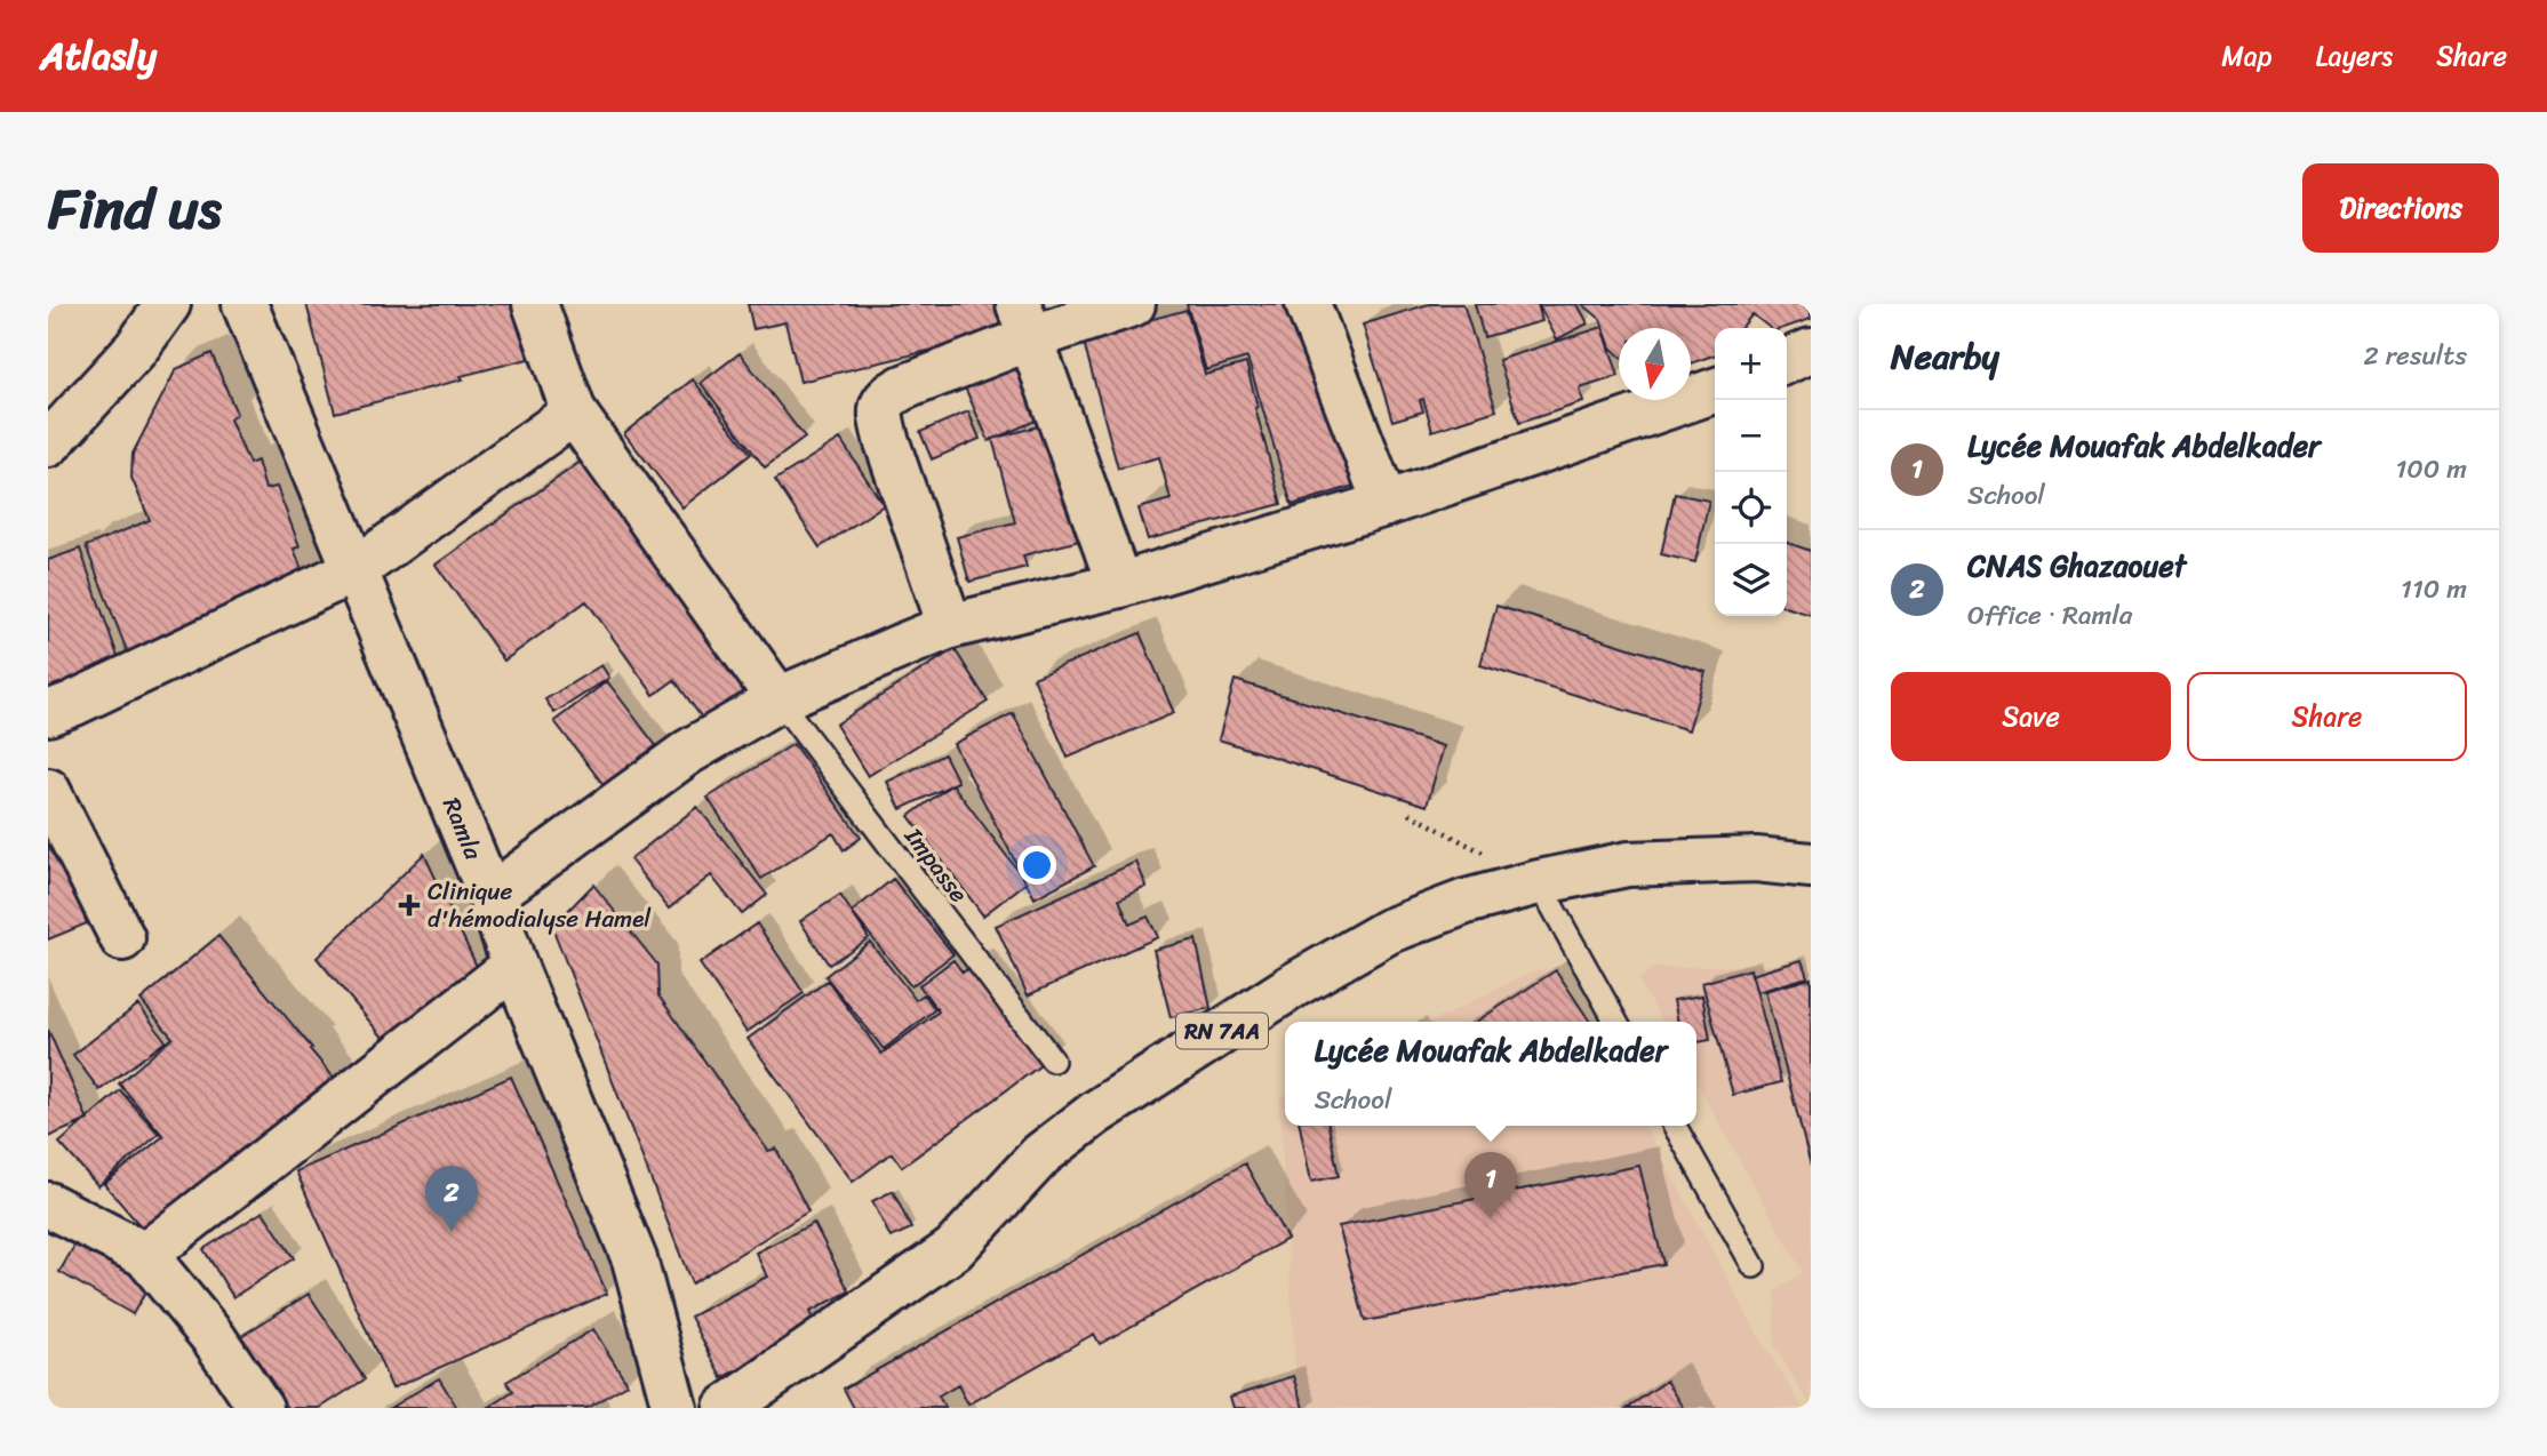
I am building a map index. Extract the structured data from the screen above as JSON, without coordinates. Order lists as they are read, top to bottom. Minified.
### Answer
{"streets":{"street":["Ramla","RN 7AA"],"lane":["Impasse"]},"places":{"health":["Clinique d'hémodialyse Hamel"]},"north":"bottom","page":{"header":"Atlasly","nav":["Map","Layers","Share"],"title":"Find us","buttons":["Directions",["Save","Share"]],"heading":["Nearby","2 results"],"map_buttons":["+","−"],"list":[{"mark":"1","name":"Lycée Mouafak Abdelkader","note":"School","value":"100 m"},{"mark":"2","name":"CNAS Ghazaouet","note":"Office · Ramla","value":"110 m"}],"popup":["Lycée Mouafak Abdelkader","School"],"pins":["1","2"]}}
